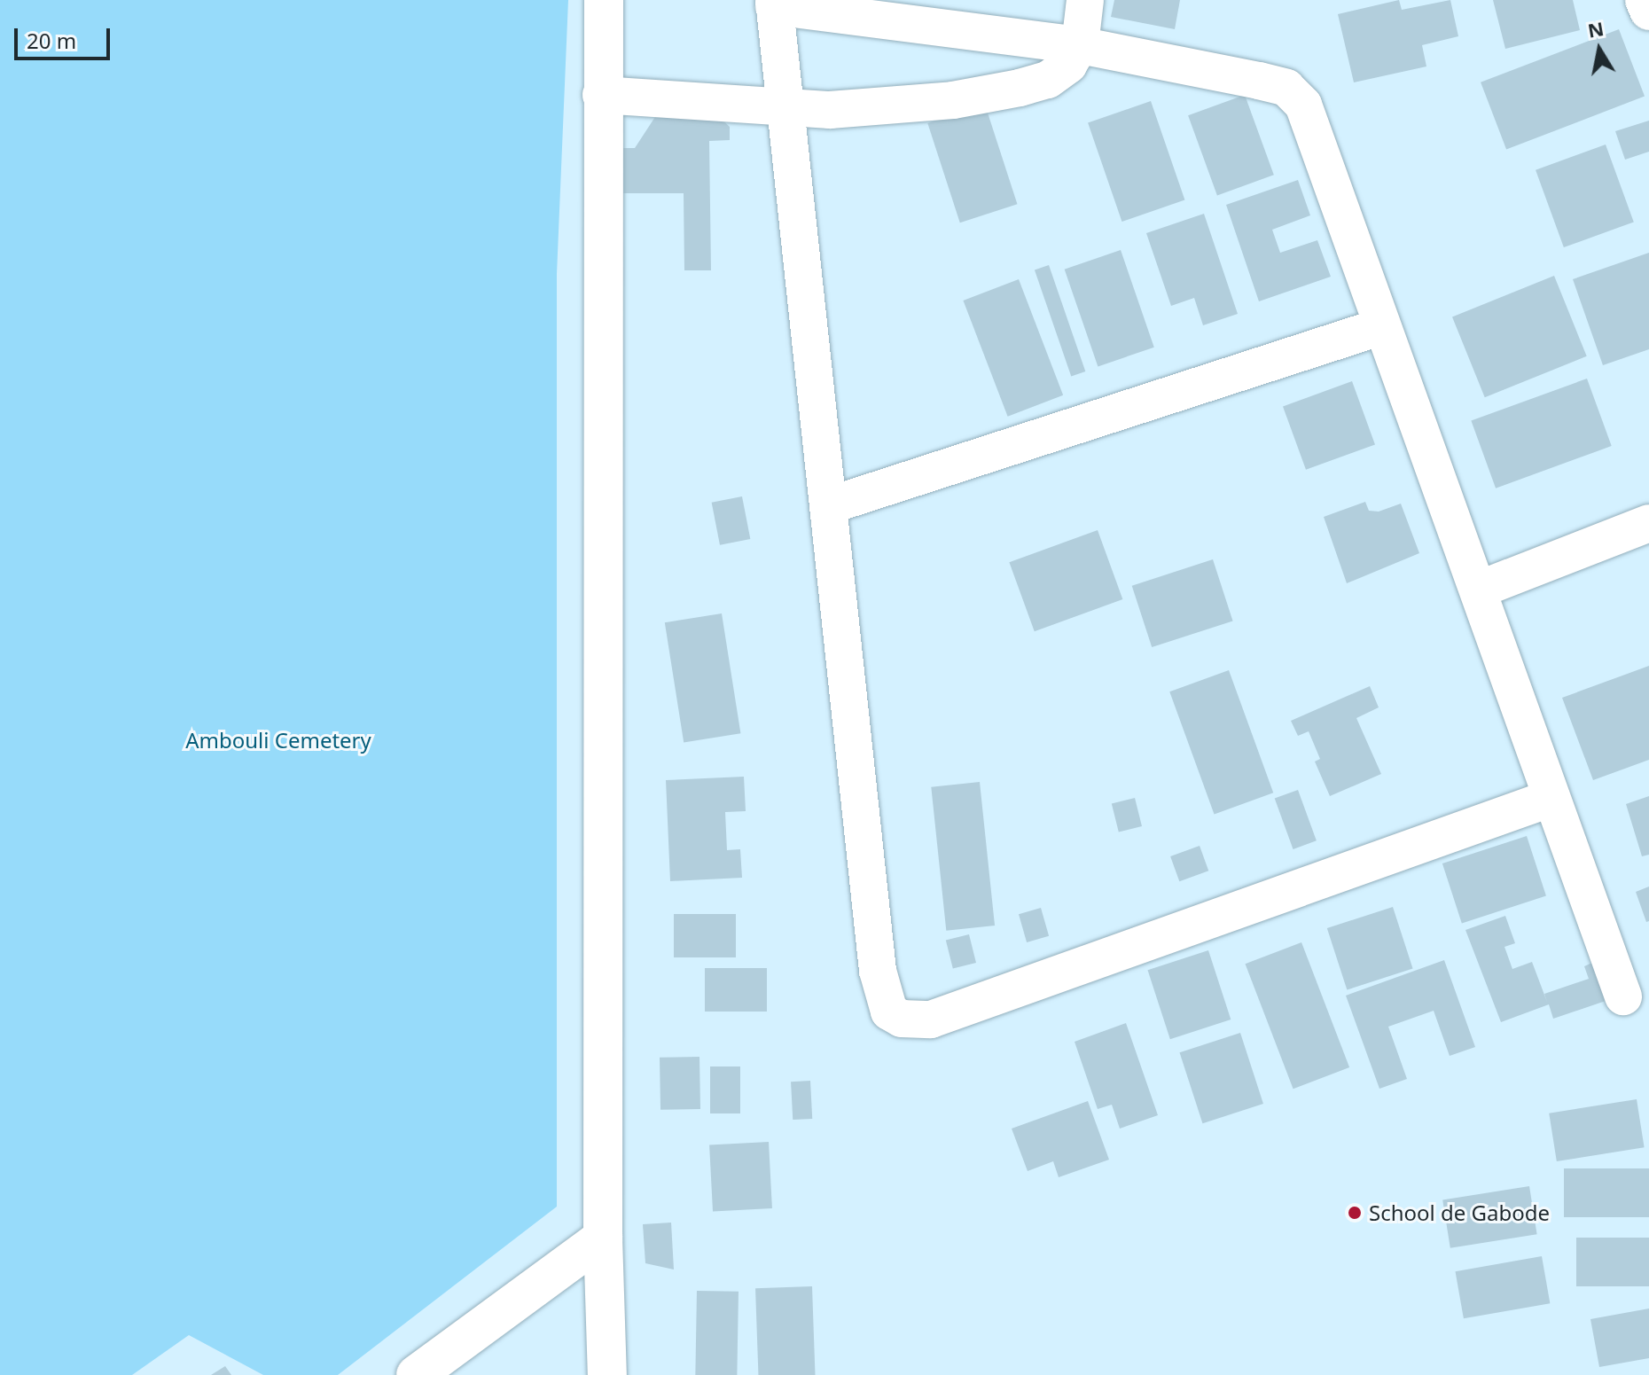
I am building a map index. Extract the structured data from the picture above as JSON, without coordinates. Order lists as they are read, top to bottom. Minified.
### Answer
{"parks":["Ambouli Cemetery"],"places":["School de Gabode"],"scale_bar":"20 m","north":"top"}
